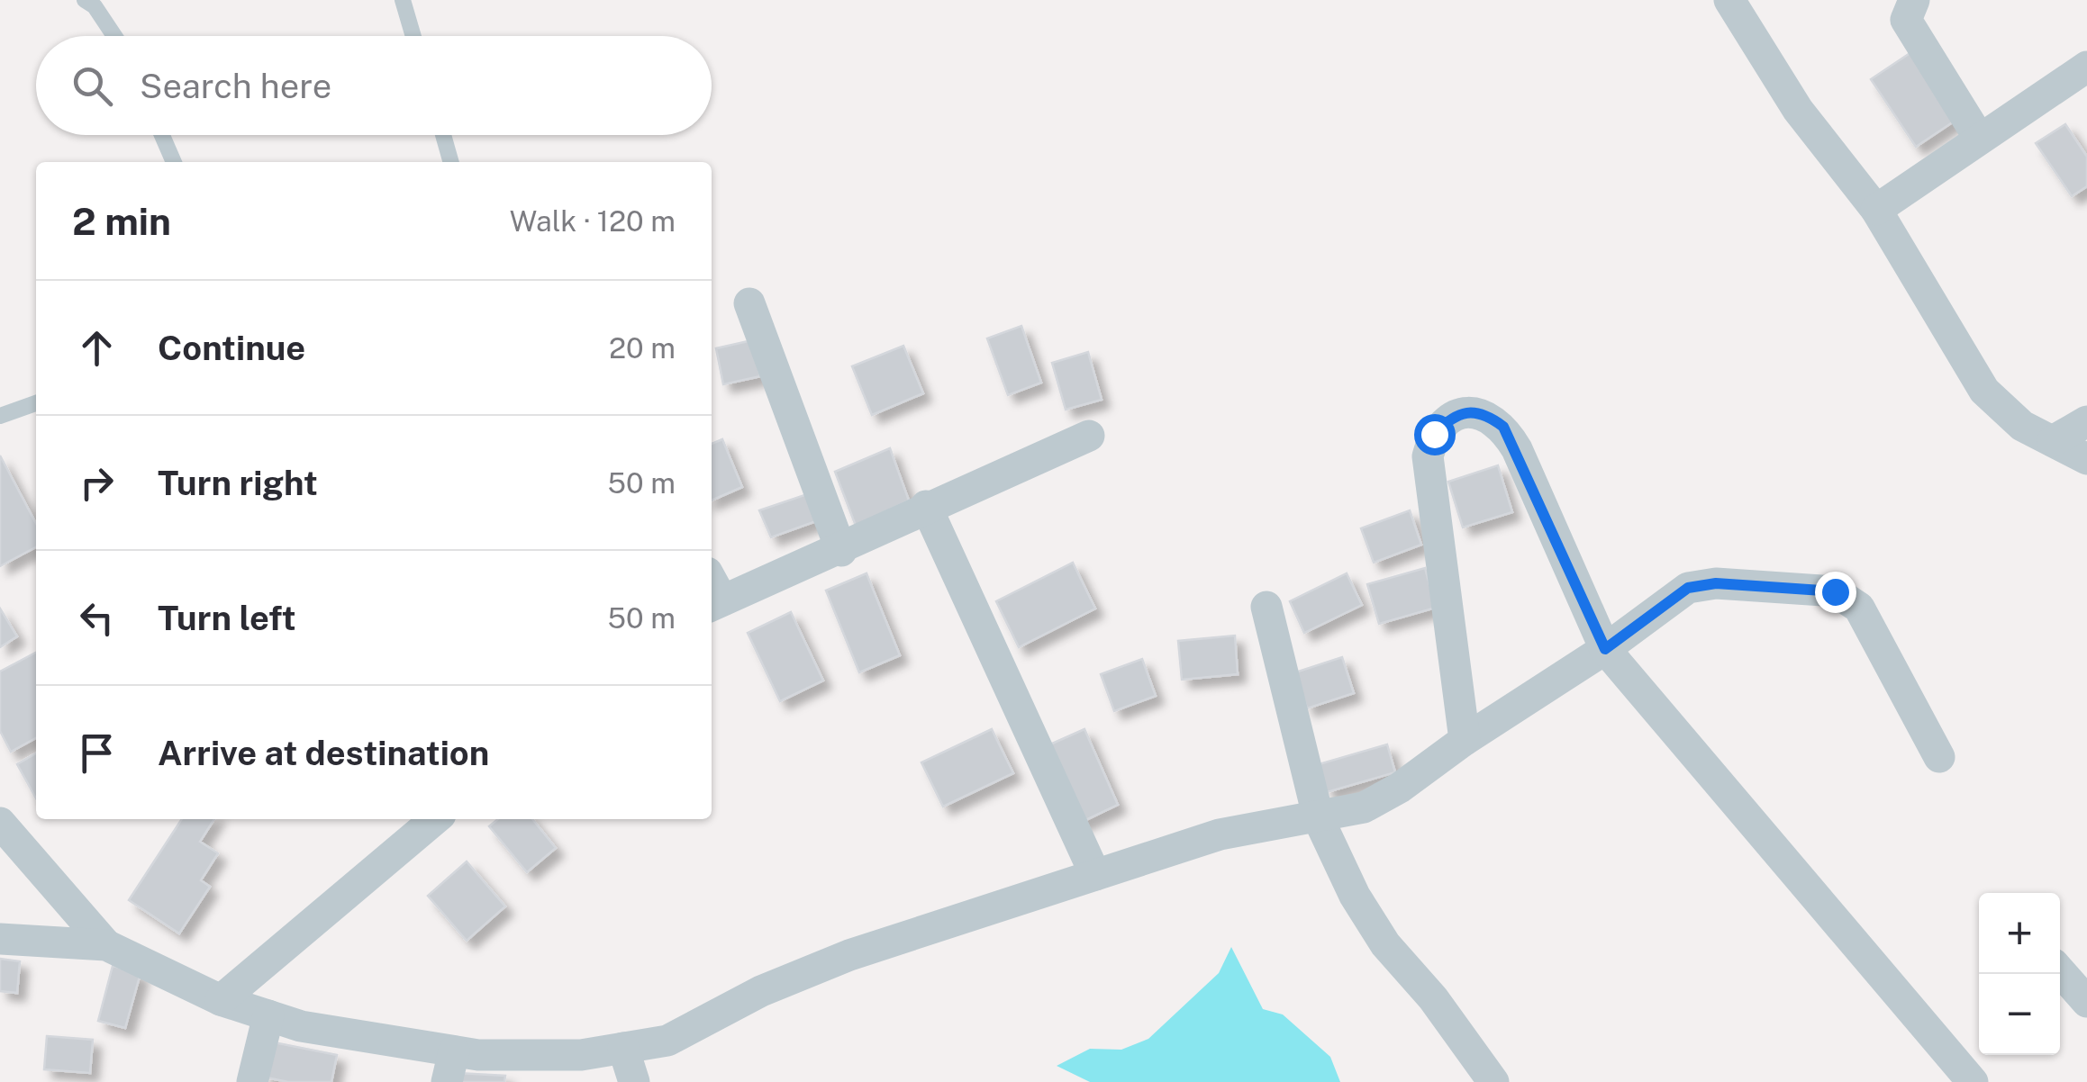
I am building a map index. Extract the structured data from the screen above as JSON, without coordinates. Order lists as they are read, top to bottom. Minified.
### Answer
{"page":{"search":"Search here","heading":["2 min","Walk · 120 m"],"list":[["Continue","20 m"],["Turn right","50 m"],["Turn left","50 m"],"Arrive at destination"],"map_buttons":["+","−"]}}
